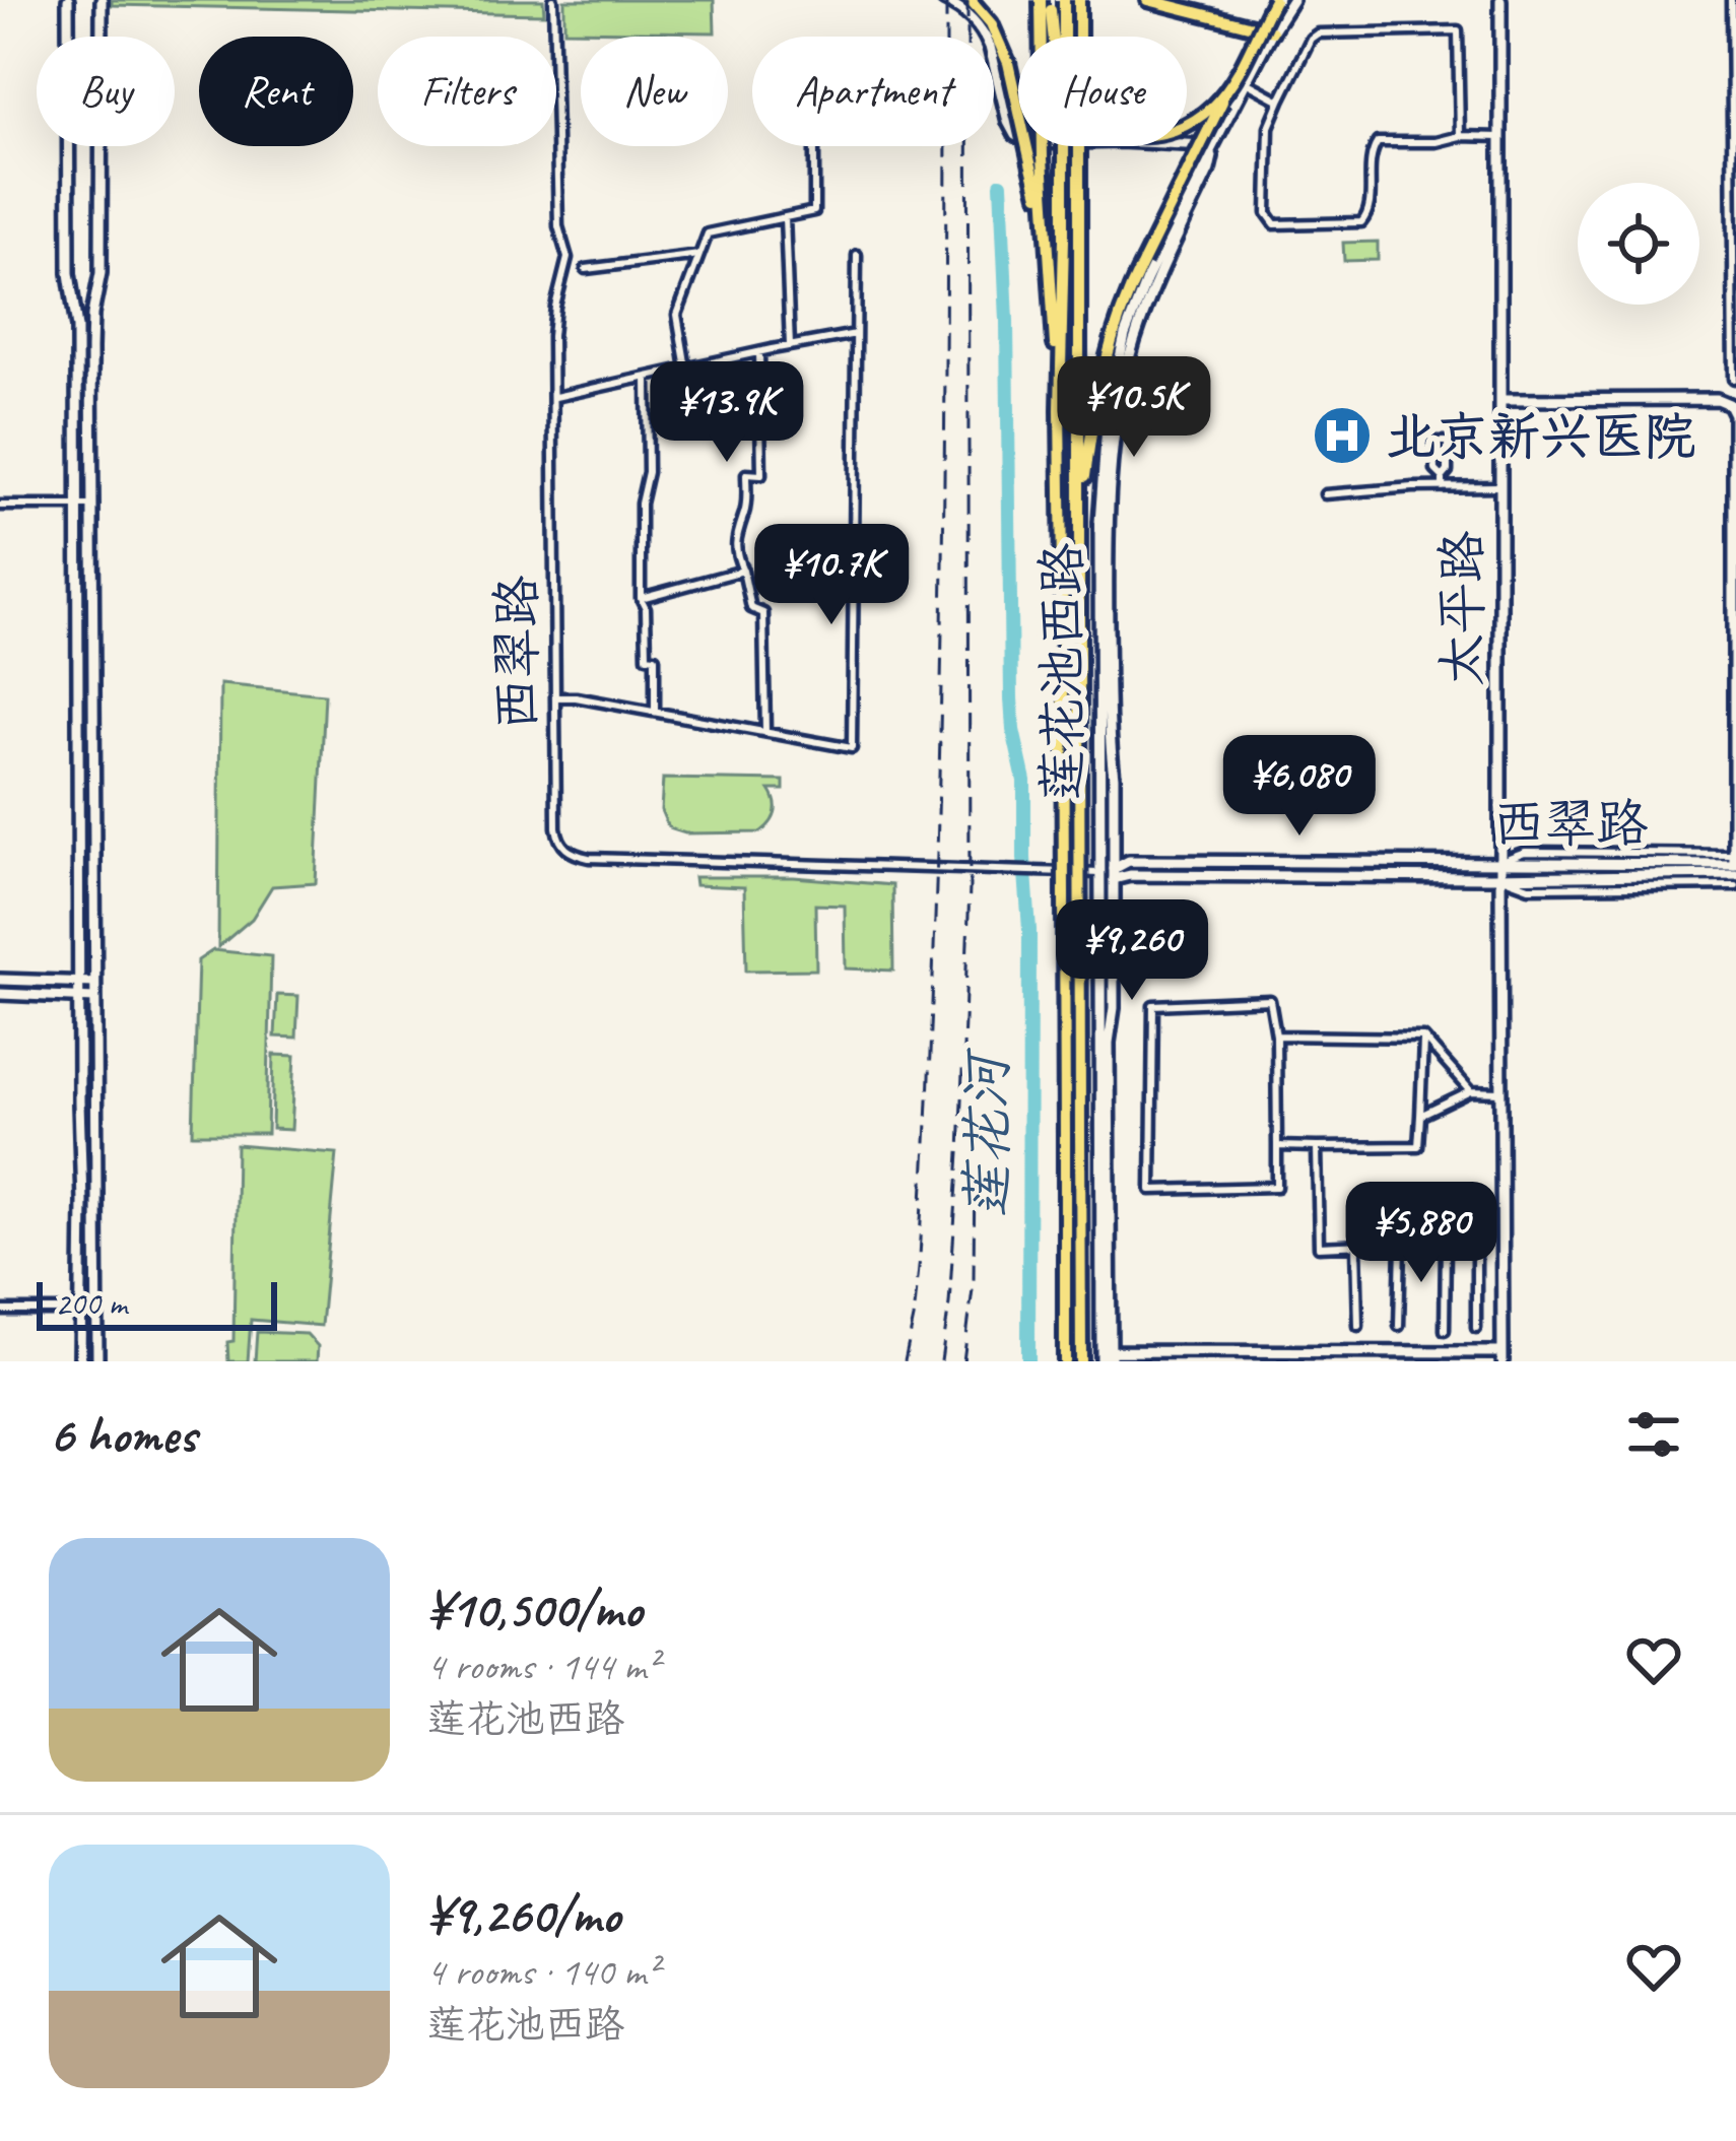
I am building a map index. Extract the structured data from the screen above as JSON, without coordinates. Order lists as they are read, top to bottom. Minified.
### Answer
{"streets":{"highway":["莲花池西路"],"street":["太平路","西翠路"]},"crossings":[["太平路","西翠路"],["西翠路","莲花池西路"]],"water":["莲花河"],"places":{"hospital":["北京新兴医院"]},"scale_bar":"200 m","page":{"chip":["Buy","Rent","Filters","New","Apartment","House"],"price":["¥10.5K","¥13.9K","¥10.7K","¥6,080","¥9,260","¥5,880"],"scale":"200 m","heading":"6 homes","list":[{"name":"¥10,500/mo","note":"4 rooms · 144 m² · 莲花池西路"},{"name":"¥9,260/mo","note":"4 rooms · 140 m² · 莲花池西路"}]}}
